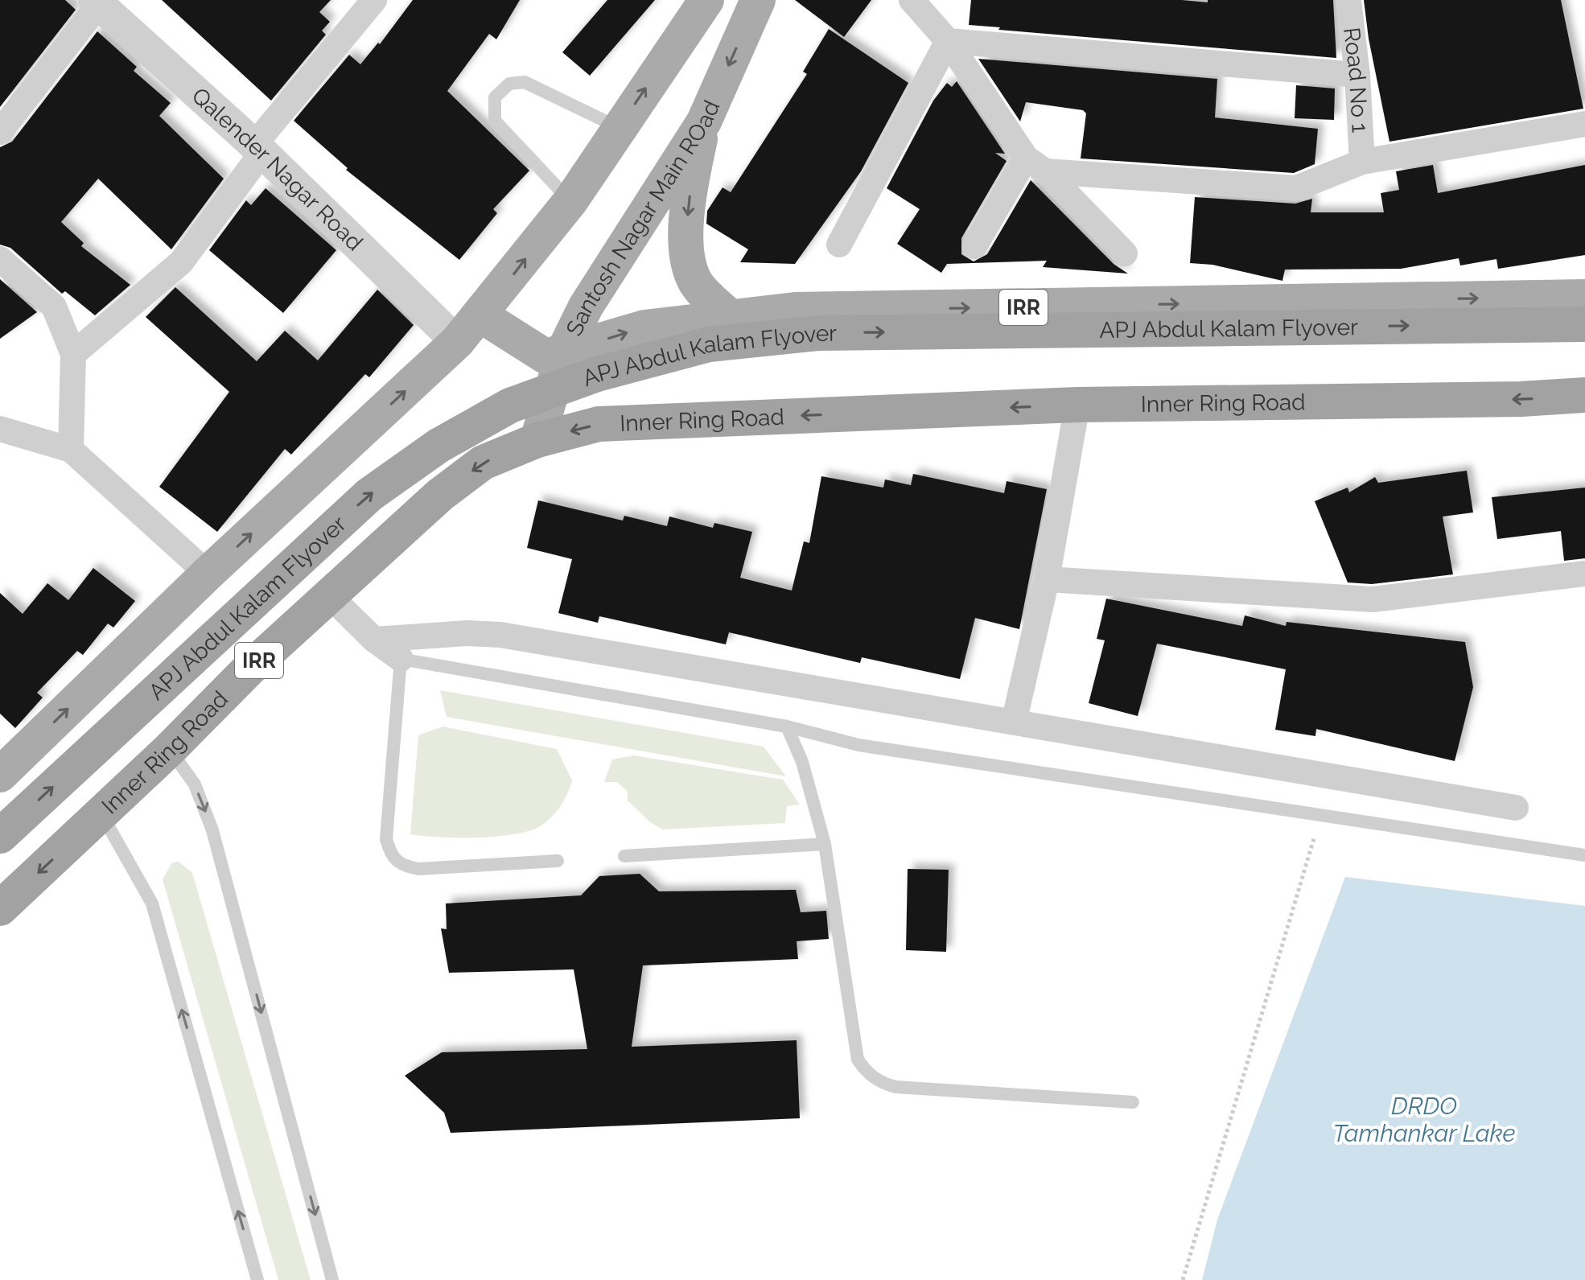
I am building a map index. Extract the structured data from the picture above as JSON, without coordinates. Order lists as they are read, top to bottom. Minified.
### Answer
{"streets":{"highway":["IRR","APJ Abdul Kalam Flyover","Inner Ring Road"],"main road":["Santosh Nagar Main ROad"],"street":["Road No 1","Qalender Nagar Road"]},"crossings":[["Santosh Nagar Main ROad","IRR"],["Santosh Nagar Main ROad","Inner Ring Road"]],"one_way":["APJ Abdul Kalam Flyover","Inner Ring Road"],"water":["DRDO Tamhankar Lake"]}
